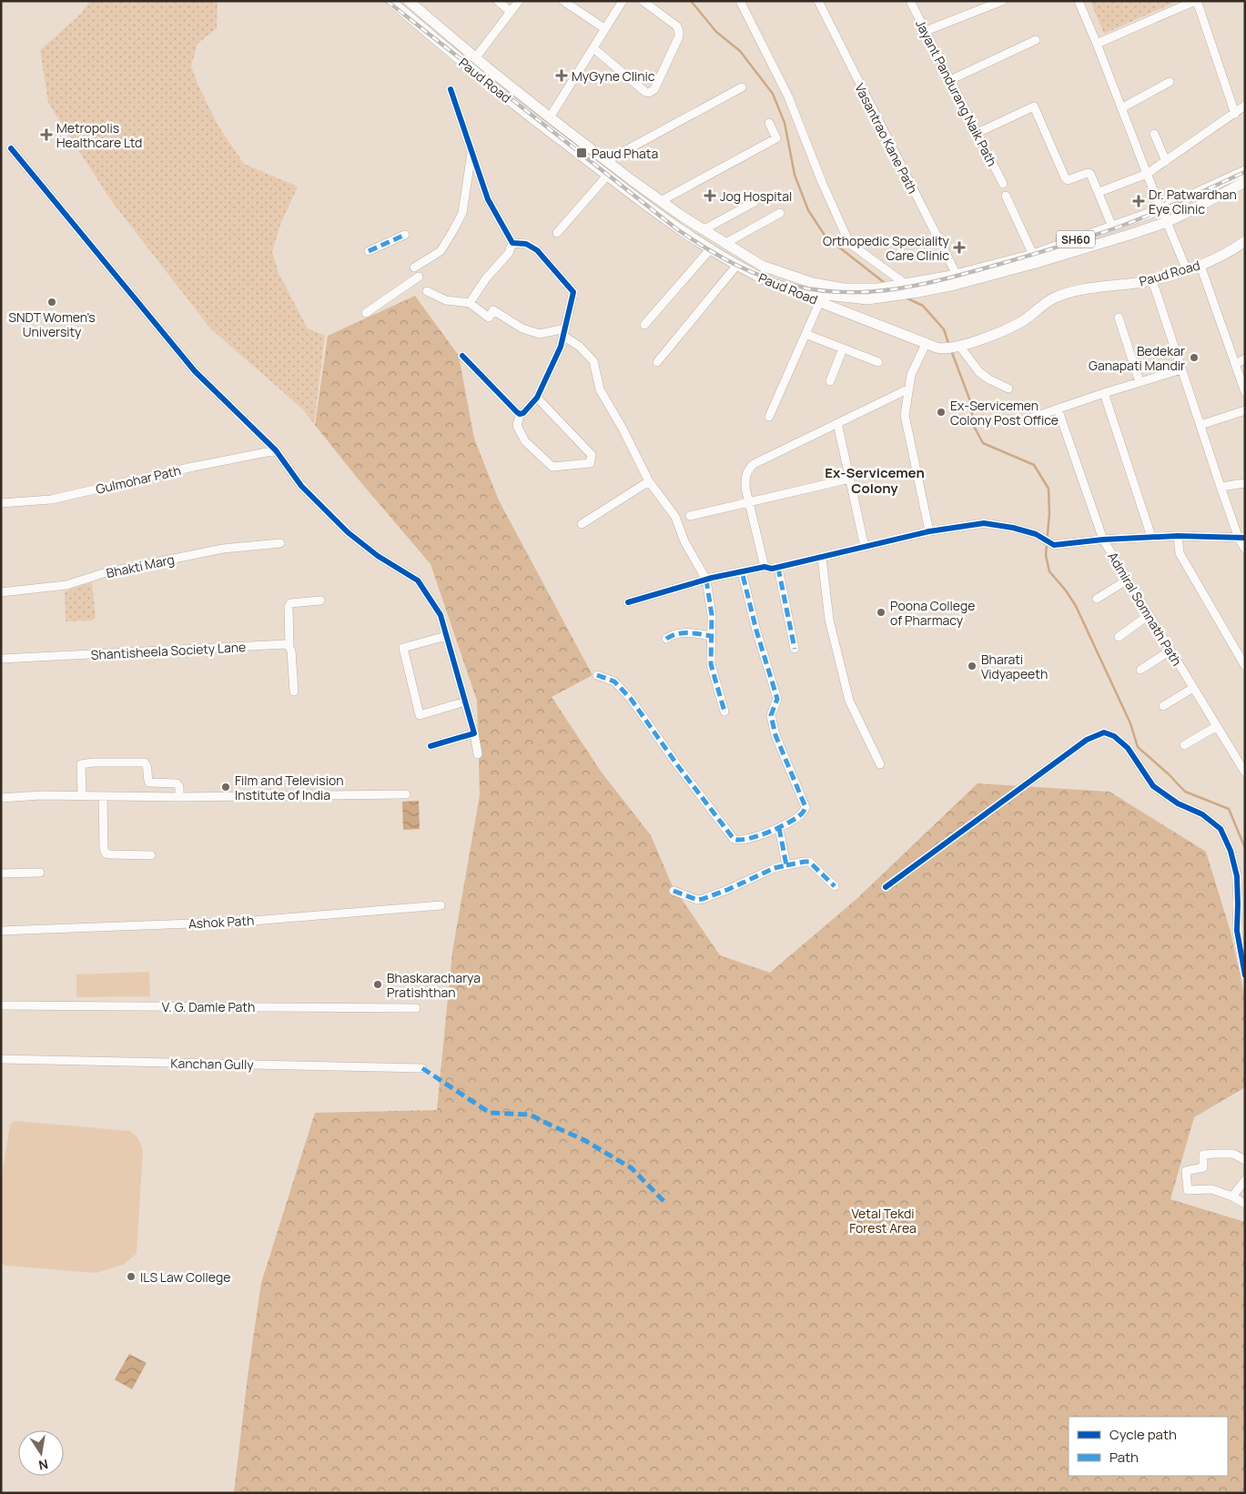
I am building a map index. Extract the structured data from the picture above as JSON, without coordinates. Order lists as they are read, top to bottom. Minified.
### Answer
{"streets":{"main road":["Paud Road","SH60"],"street":["Jayant Pandurang Naik Path","Vasantrao Kane Path","Gulmohar Path","Bhakti Marg","Admiral Somnath Path","Shantisheela Society Lane","Ashok Path","V. G. Damle Path","Kanchan Gully"]},"crossings":[["Paud Road","Vasantrao Kane Path"]],"districts":["Ex-Servicemen Colony"],"parks":["Vetal Tekdi Forest Area"],"places":{"health":["MyGyne Clinic","Metropolis Healthcare Ltd","Jog Hospital","Dr. Patwardhan Eye Clinic","Orthopedic Speciality Care Clinic"],"transit":["Paud Phata"],"other":["SNDT Women's University","Bedekar Ganapati Mandir","Ex-Servicemen Colony Post Office","Poona College of Pharmacy","Bharati Vidyapeeth","Film and Television Institute of India","Bhaskaracharya Pratishthan","ILS Law College"]},"legend":["Cycle path","Path"],"north":"bottom"}
